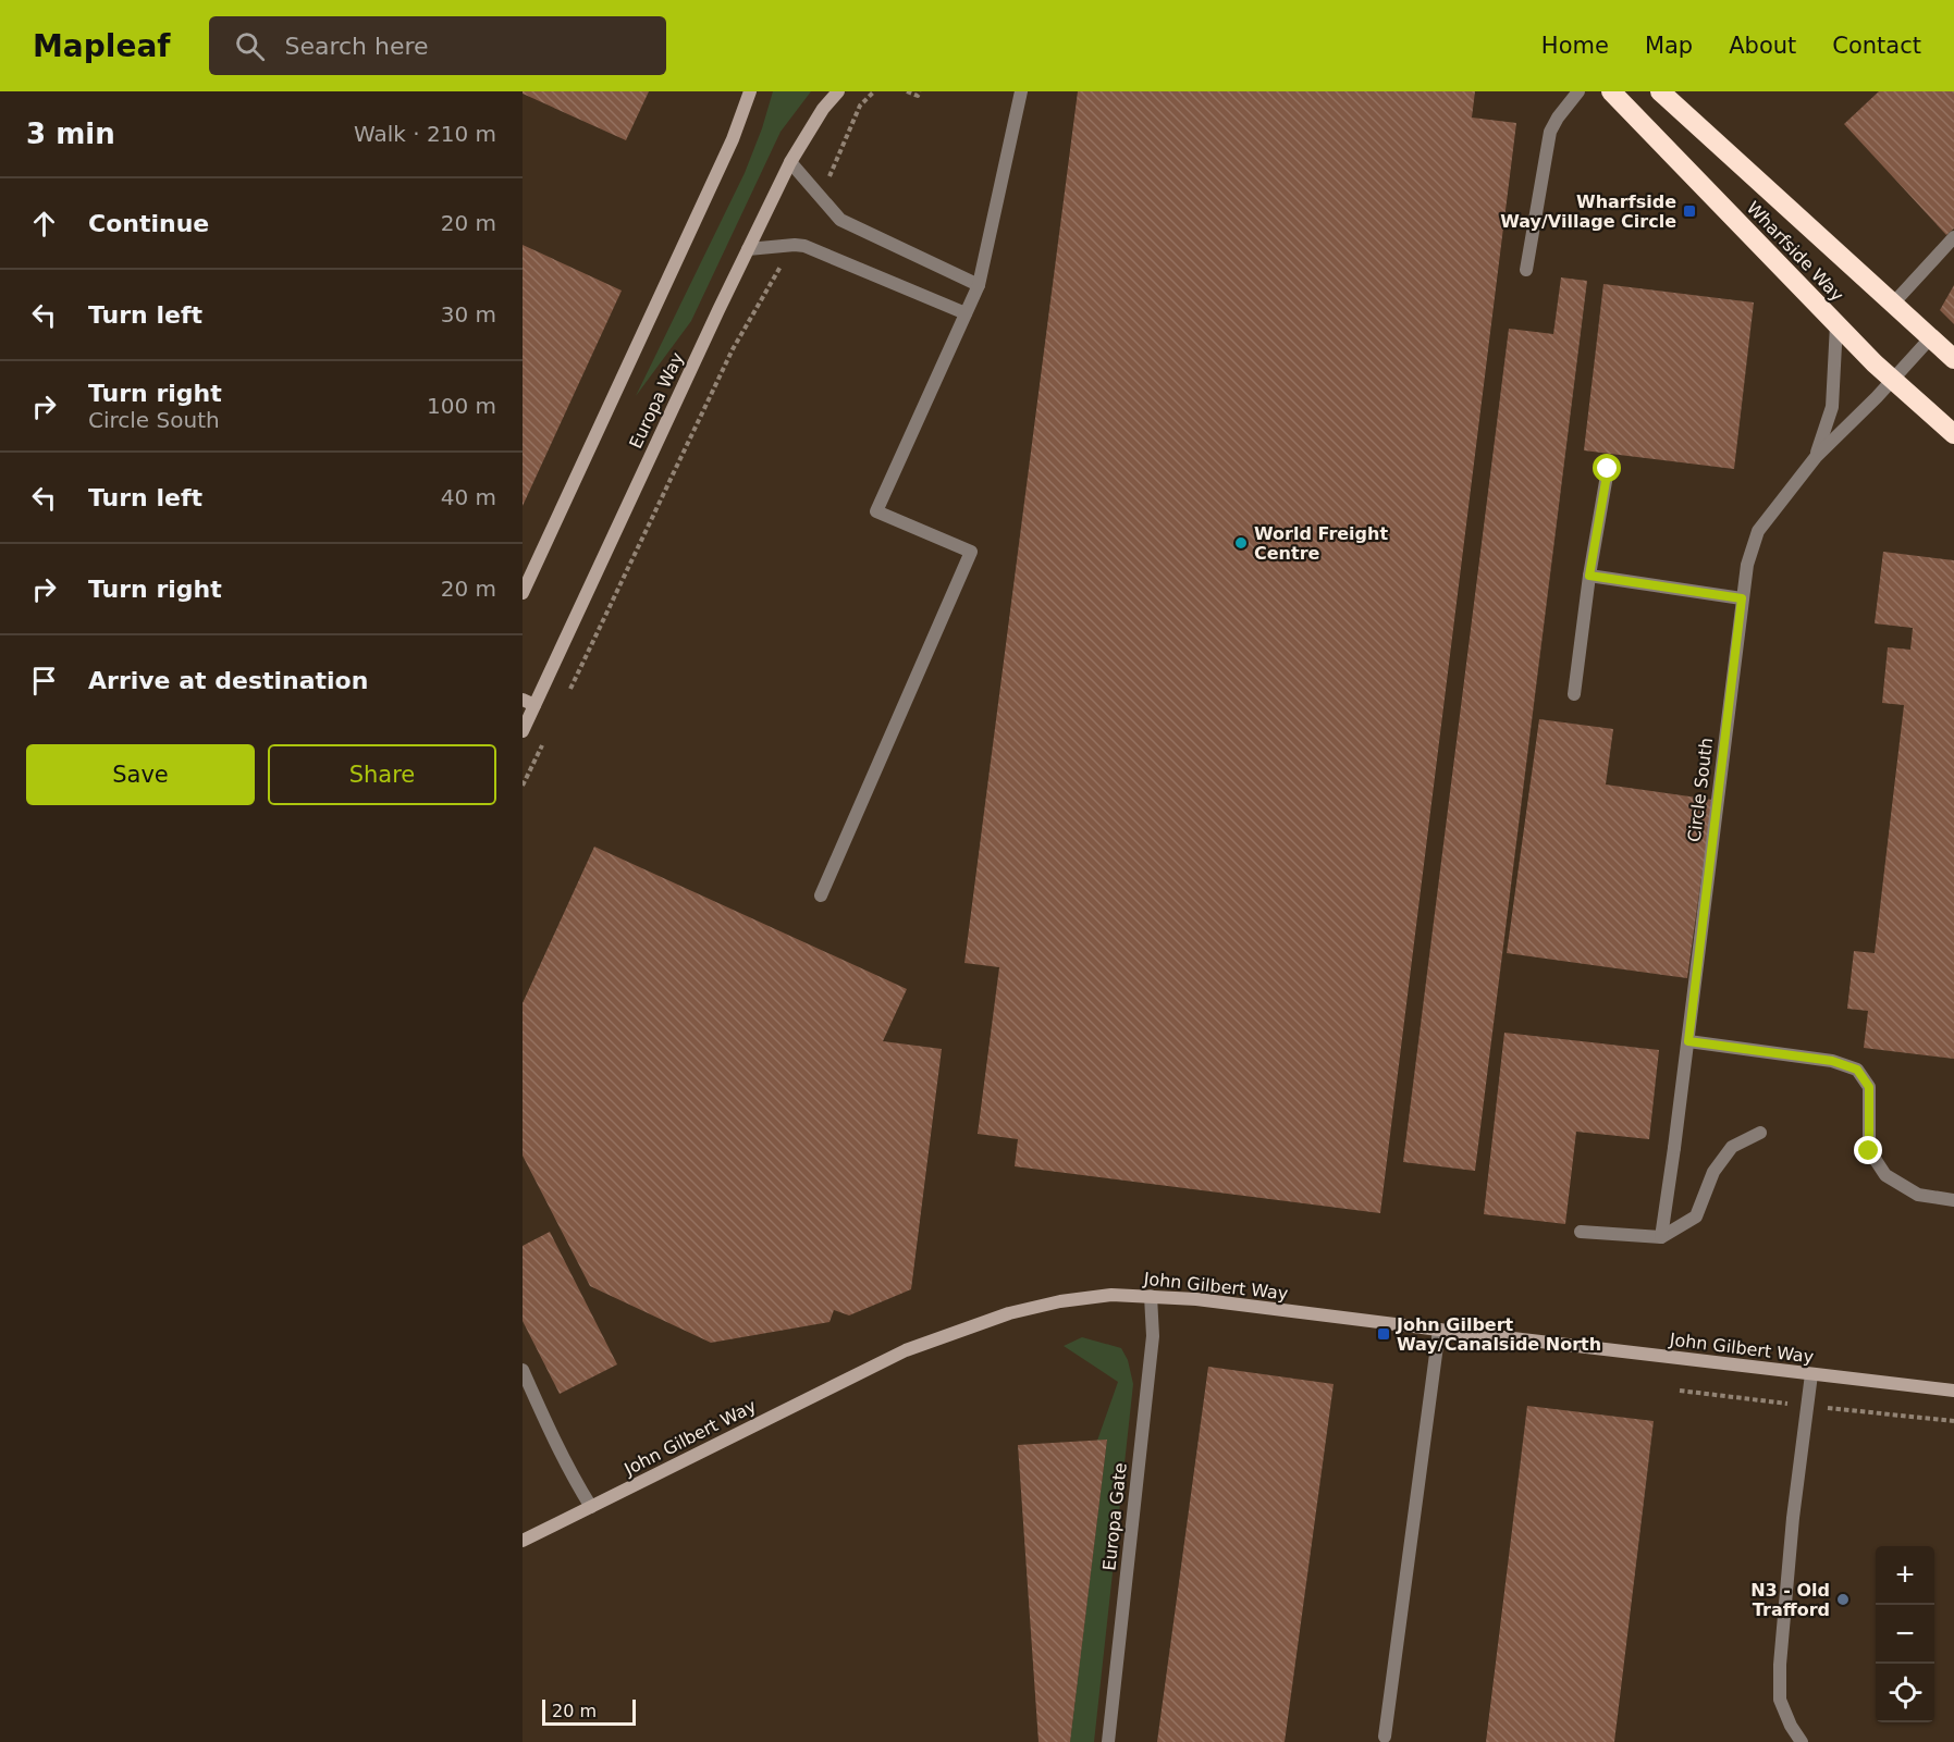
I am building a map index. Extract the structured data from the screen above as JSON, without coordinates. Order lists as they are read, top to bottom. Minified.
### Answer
{"streets":{"highway":["Wharfside Way"],"street":["Europa Way","Circle South","John Gilbert Way","Europa Gate"]},"crossings":[["Wharfside Way","Circle South"],["John Gilbert Way","Europa Gate"]],"places":{"transit":["Wharfside Way/Village Circle","John Gilbert Way/Canalside North"],"other":["World Freight Centre","N3 - Old Trafford"]},"scale_bar":"20 m","page":{"header":"Mapleaf","search":"Search here","nav":["Home","Map","About","Contact"],"heading":["3 min","Walk · 210 m"],"list":[["Continue","20 m"],["Turn left","30 m"],["Turn right","Circle South","100 m"],["Turn left","40 m"],["Turn right","20 m"],"Arrive at destination"],"buttons":["Save","Share"],"map_buttons":["+","−"],"scale":"20 m"}}
